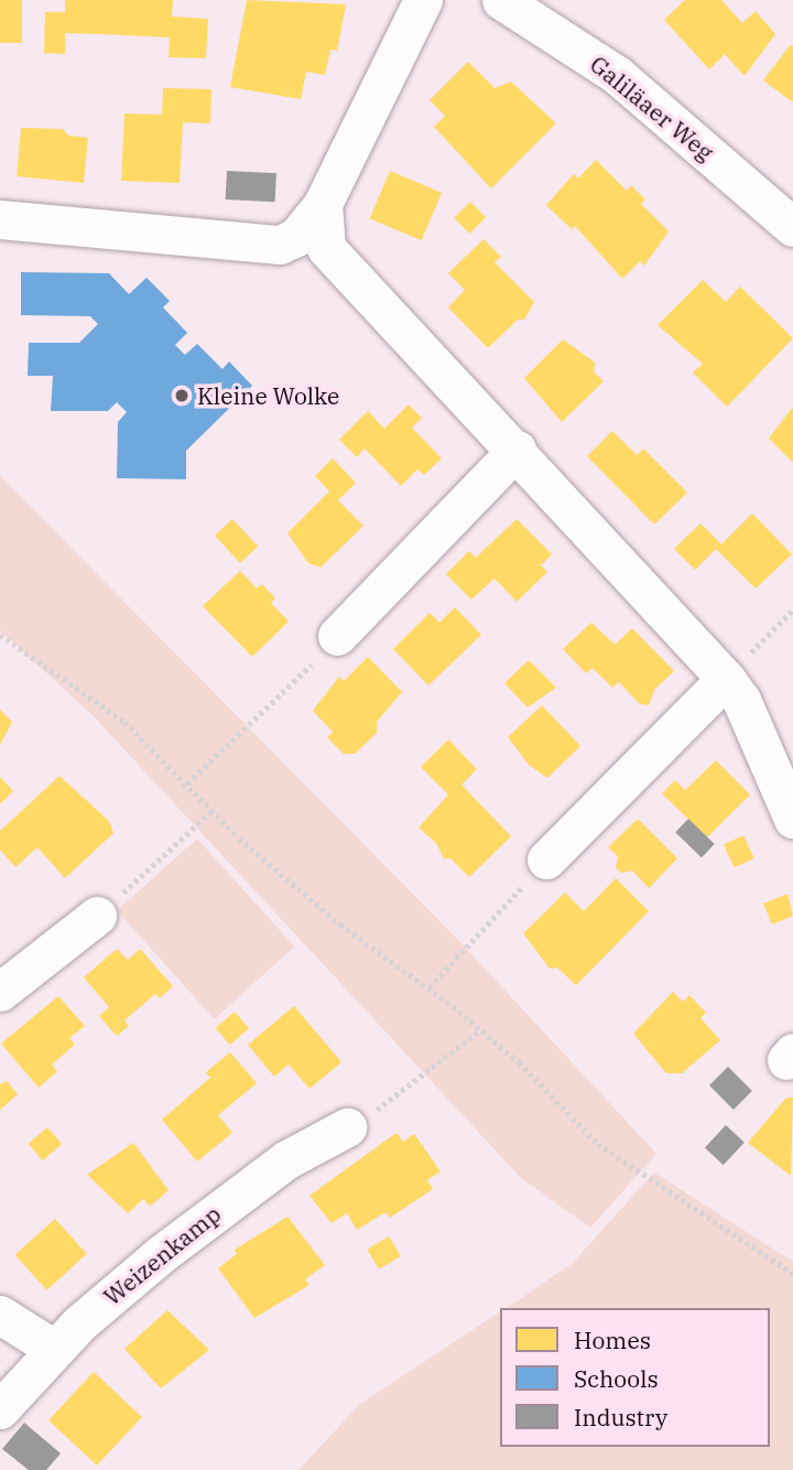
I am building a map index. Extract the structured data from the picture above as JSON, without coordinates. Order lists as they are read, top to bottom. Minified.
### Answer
{"streets":{"street":["Galiläaer Weg","Weizenkamp"]},"places":["Kleine Wolke"],"legend":["Homes","Schools","Industry"]}
